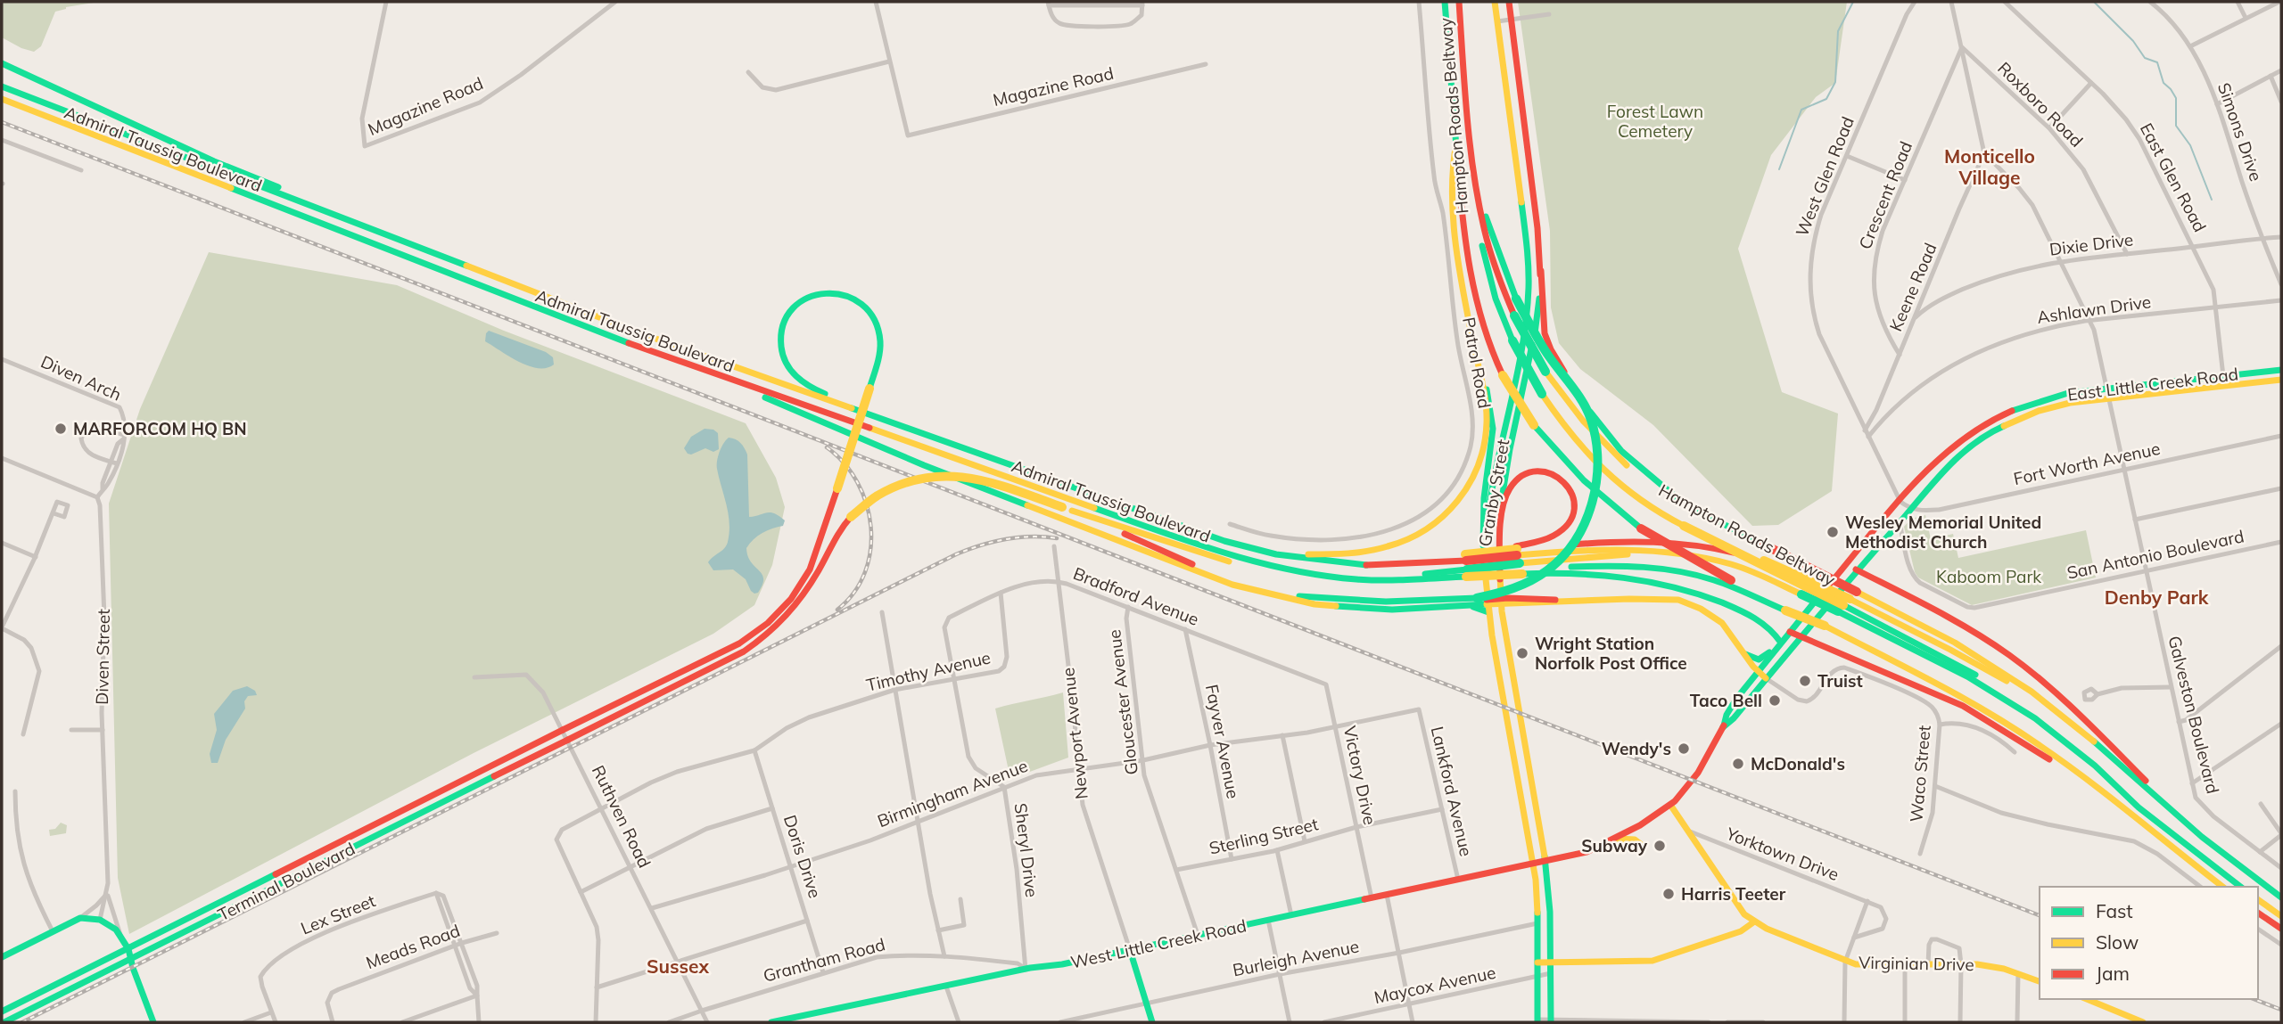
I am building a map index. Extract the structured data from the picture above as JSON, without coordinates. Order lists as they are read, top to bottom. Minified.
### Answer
{"streets":{"main road":["Hampton Roads Beltway","Admiral Taussig Boulevard","East Little Creek Road","Granby Street","Newport Avenue","Terminal Boulevard","West Little Creek Road","Virginian Drive"],"street":["Magazine Road","Roxboro Road","Simons Drive","West Glen Road","East Glen Road","Crescent Road","Dixie Drive","Keene Road","Ashlawn Drive","Patrol Road","Diven Arch","Fort Worth Avenue","San Antonio Boulevard","Bradford Avenue","Diven Street","Timothy Avenue","Gloucester Avenue","Galveston Boulevard","Fayver Avenue","Waco Street","Victory Drive","Lankford Avenue","Birmingham Avenue","Ruthven Road","Sterling Street","Sheryl Drive","Yorktown Drive","Doris Drive","Lex Street","Meads Road","Burleigh Avenue","Grantham Road","Maycox Avenue"]},"crossings":[["Roxboro Road","Crescent Road"],["Roxboro Road","Dixie Drive"],["Simons Drive","Dixie Drive"],["Admiral Taussig Boulevard","Terminal Boulevard"],["West Glen Road","Keene Road"],["West Glen Road","Ashlawn Drive"],["West Glen Road","East Little Creek Road"],["East Glen Road","Dixie Drive"],["East Glen Road","Ashlawn Drive"],["East Glen Road","East Little Creek Road"],["Crescent Road","Keene Road"],["Dixie Drive","Keene Road"],["Dixie Drive","Galveston Boulevard"],["Keene Road","Galveston Boulevard"],["Ashlawn Drive","Galveston Boulevard"],["East Little Creek Road","Fort Worth Avenue"],["East Little Creek Road","Granby Street"],["East Little Creek Road","San Antonio Boulevard"],["East Little Creek Road","Galveston Boulevard"],["East Little Creek Road","Waco Street"],["East Little Creek Road","West Little Creek Road"],["East Little Creek Road","Virginian Drive"],["Fort Worth Avenue","Galveston Boulevard"],["Granby Street","West Little Creek Road"],["Granby Street","Burleigh Avenue"],["Granby Street","Maycox Avenue"],["San Antonio Boulevard","Galveston Boulevard"],["Bradford Avenue","Timothy Avenue"],["Bradford Avenue","Gloucester Avenue"],["Bradford Avenue","Newport Avenue"],["Bradford Avenue","Fayver Avenue"],["Bradford Avenue","Victory Drive"],["Bradford Avenue","Sheryl Drive"],["Timothy Avenue","Ruthven Road"],["Timothy Avenue","Sheryl Drive"],["Timothy Avenue","Doris Drive"],["Gloucester Avenue","Birmingham Avenue"],["Gloucester Avenue","Sterling Street"],["Gloucester Avenue","West Little Creek Road"],["Newport Avenue","Birmingham Avenue"],["Newport Avenue","West Little Creek Road"],["Newport Avenue","Burleigh Avenue"],["Fayver Avenue","Birmingham Avenue"],["Fayver Avenue","Sterling Street"],["Victory Drive","Birmingham Avenue"],["Victory Drive","Sterling Street"],["Victory Drive","West Little Creek Road"],["Lankford Avenue","Birmingham Avenue"],["Lankford Avenue","Sterling Street"],["Lankford Avenue","West Little Creek Road"],["Birmingham Avenue","Ruthven Road"],["Birmingham Avenue","Sheryl Drive"],["Birmingham Avenue","Doris Drive"],["Ruthven Road","Terminal Boulevard"],["Ruthven Road","Grantham Road"],["Sheryl Drive","West Little Creek Road"],["Sheryl Drive","Grantham Road"],["Yorktown Drive","Virginian Drive"],["Doris Drive","Grantham Road"],["West Little Creek Road","Grantham Road"]],"districts":["Monticello Village","Denby Park","Sussex"],"parks":["Forest Lawn Cemetery","Kaboom Park"],"places":["MARFORCOM HQ BN","Wesley Memorial United Methodist Church","Wright Station Norfolk Post Office","Truist","Taco Bell","Wendy's","McDonald's","Subway","Harris Teeter"],"legend":["Fast","Slow","Jam"]}
